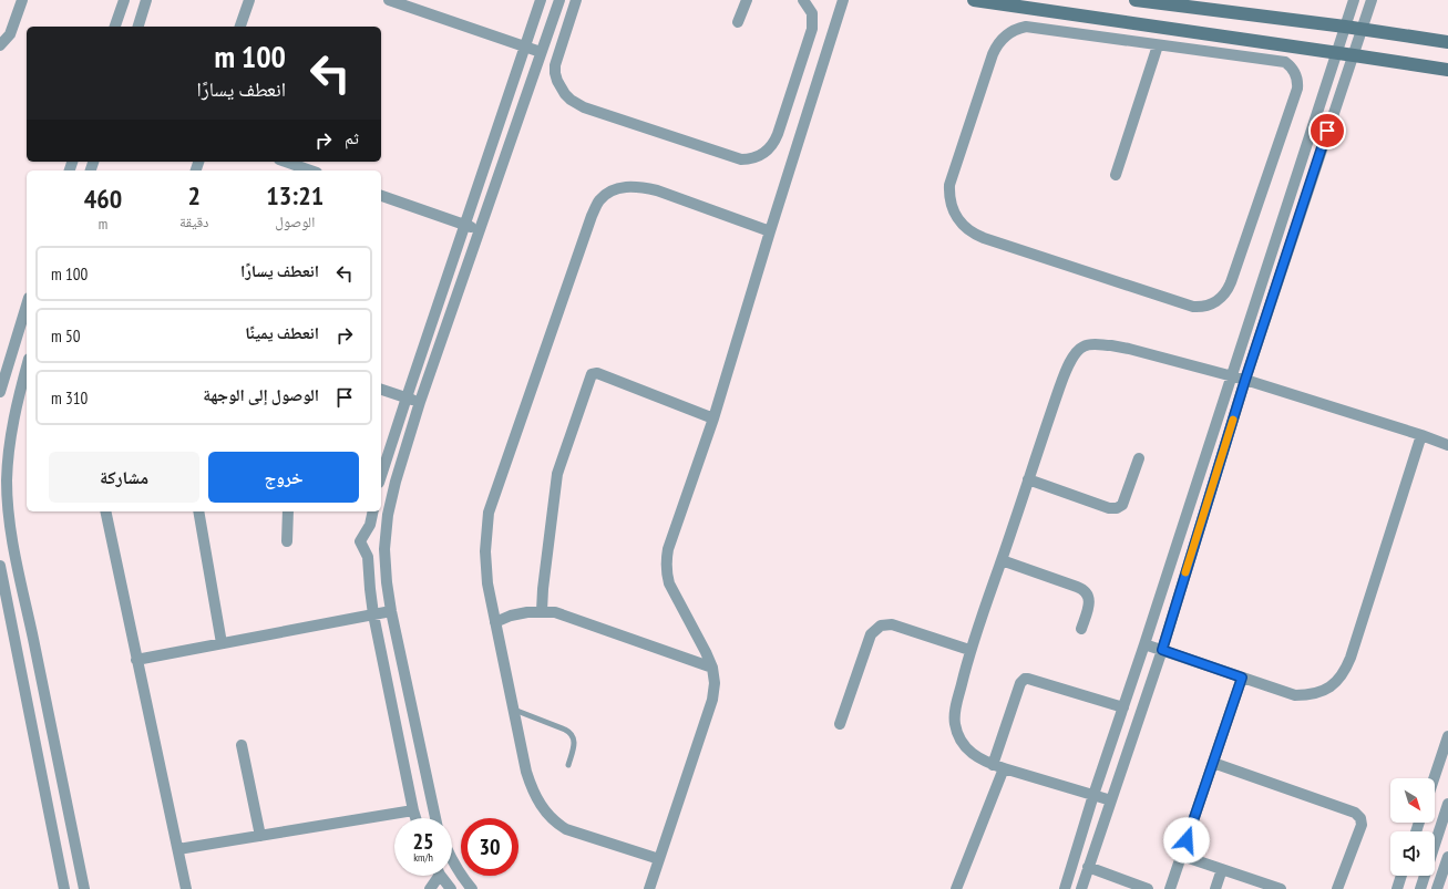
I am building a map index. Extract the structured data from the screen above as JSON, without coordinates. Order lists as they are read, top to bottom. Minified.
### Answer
{"north":"bottom right","page":{"turn":["100 m","انعطف يسارًا"],"then":"ثم","eta":["13:21","الوصول","2","دقيقة","460","m"],"list":[{"name":"انعطف يسارًا","value":"100 m"},{"name":"انعطف يمينًا","value":"50 m"},{"name":"الوصول إلى الوجهة","value":"310 m"}],"buttons":["خروج","مشاركة"],"speed":"25 km/h","limit":"30"}}
